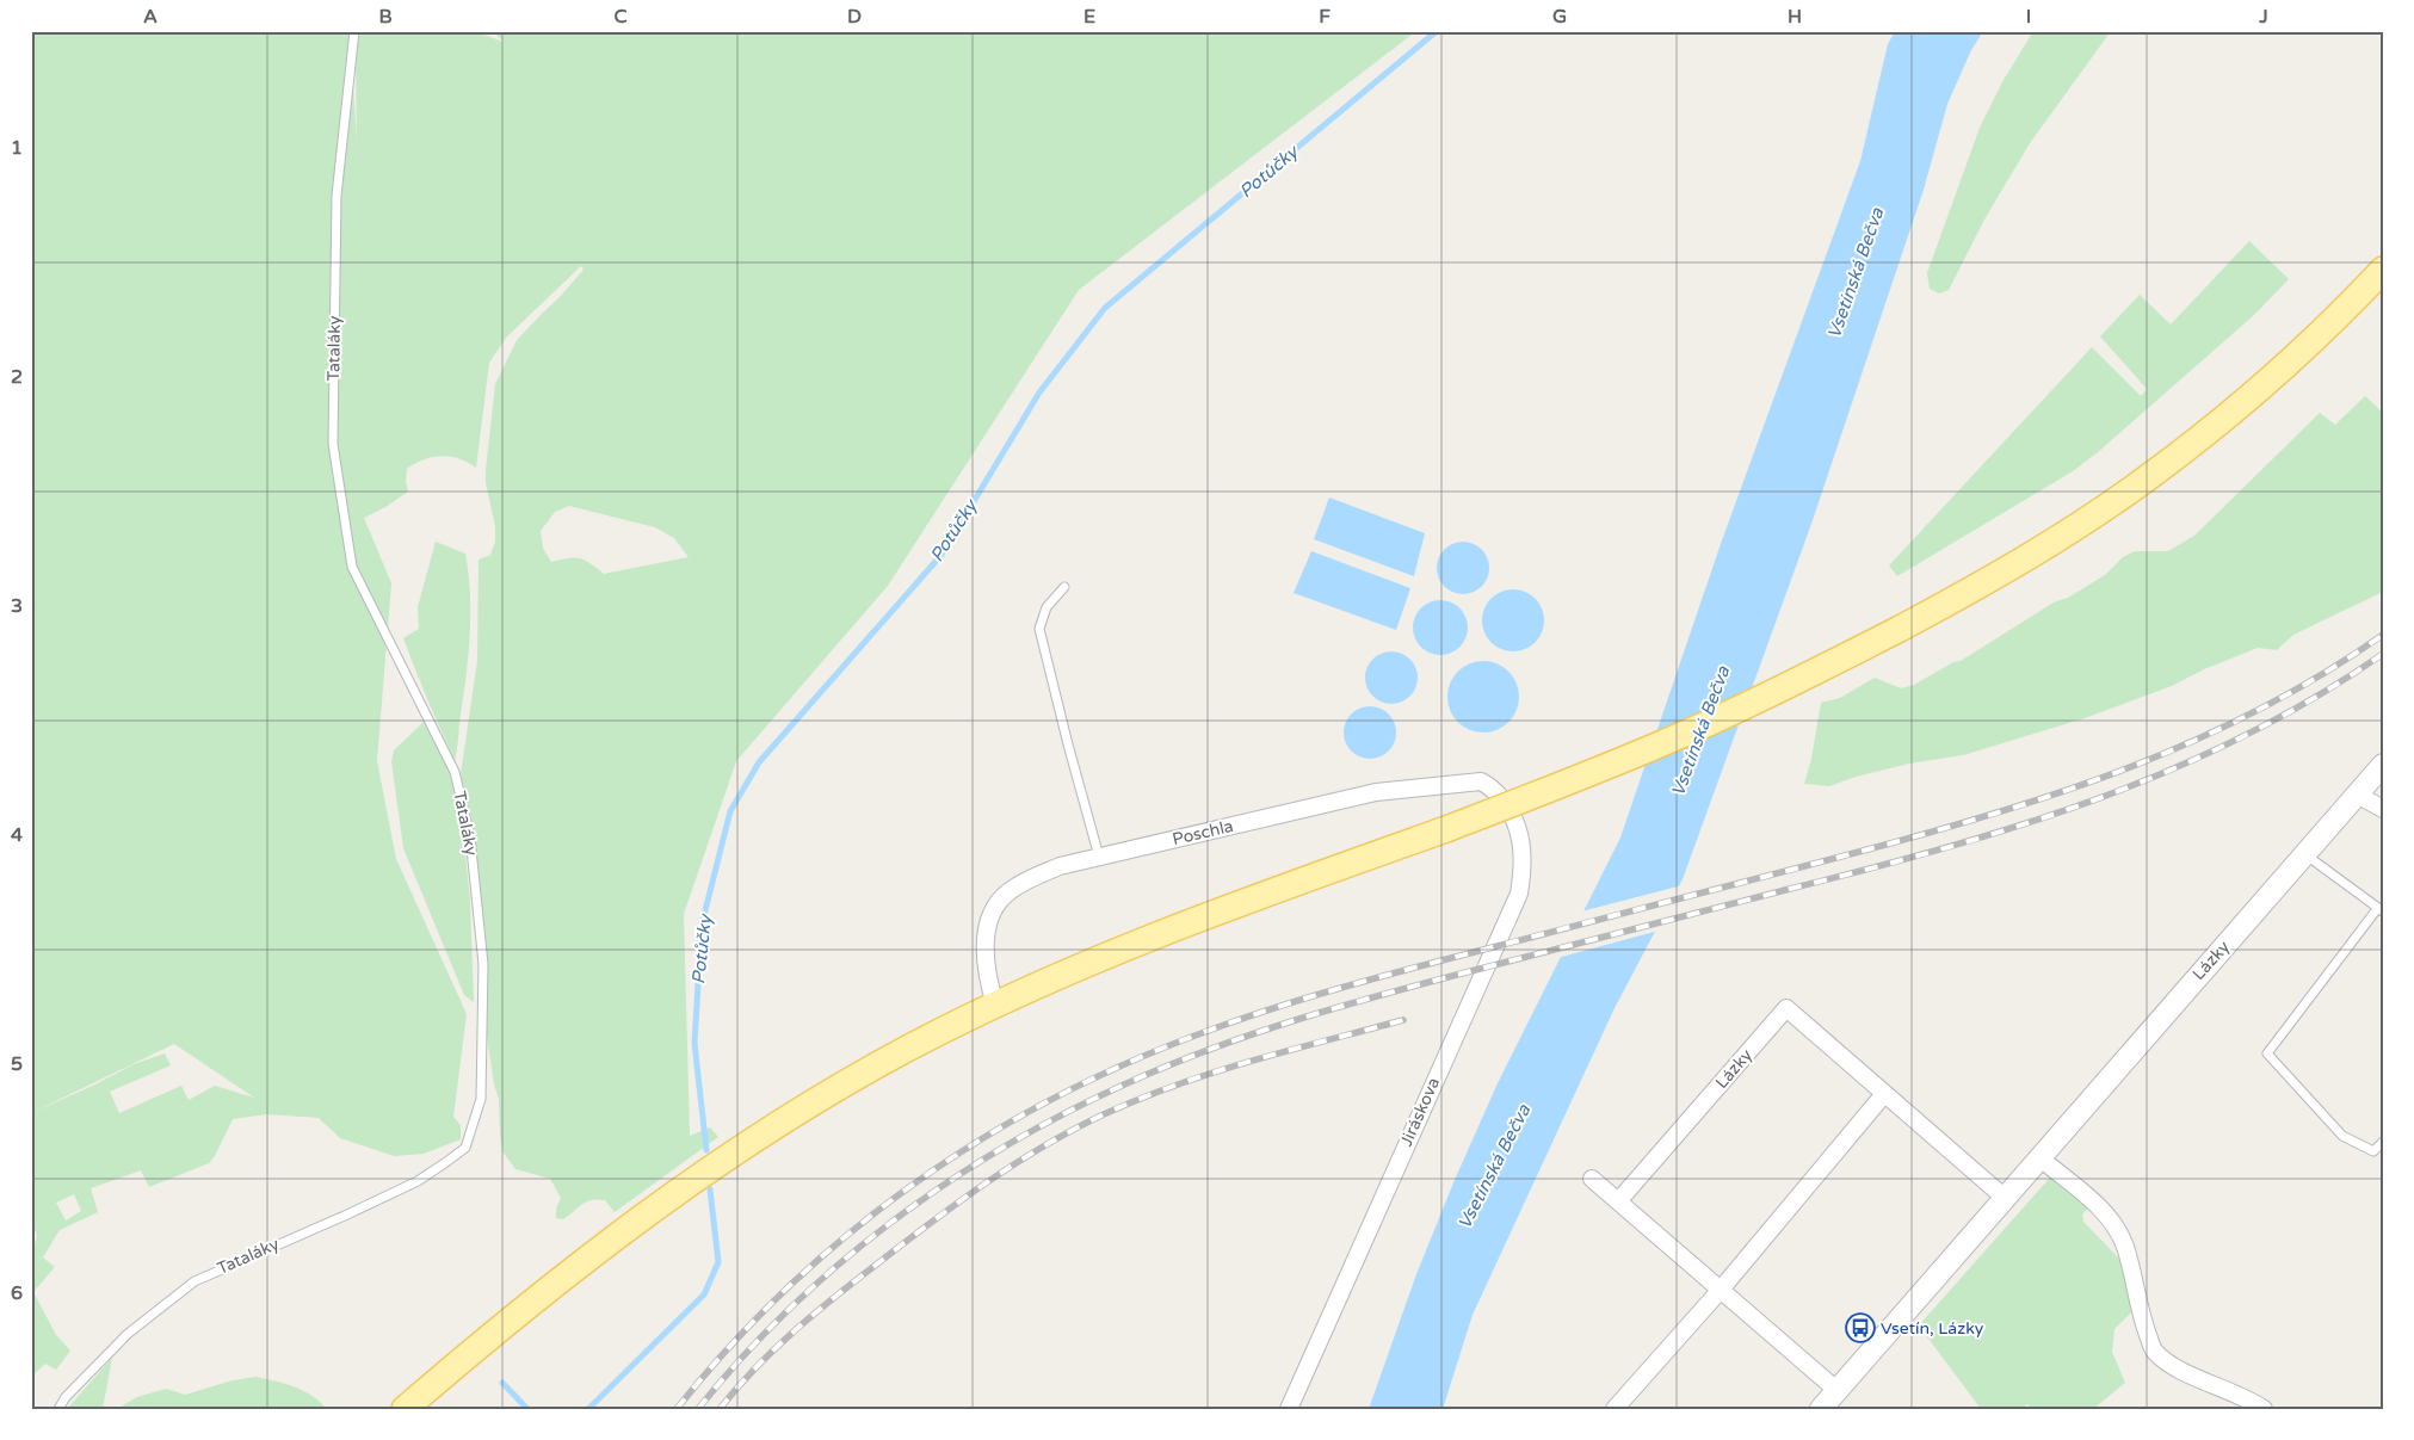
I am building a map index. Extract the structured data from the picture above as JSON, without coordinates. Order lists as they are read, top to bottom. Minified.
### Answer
{"streets":{"street":["Poschla","Lázky","Jiráskova"],"lane":["Tataláky"]},"crossings":[["Poschla","Jiráskova"]],"water":["Potůčky","Vsetínská Bečva"],"places":{"bus stop":["Vsetín, Lázky"]},"grid":{"columns":["A","B","C","D","E","F","G","H","I","J"],"rows":["1","2","3","4","5","6"]}}
